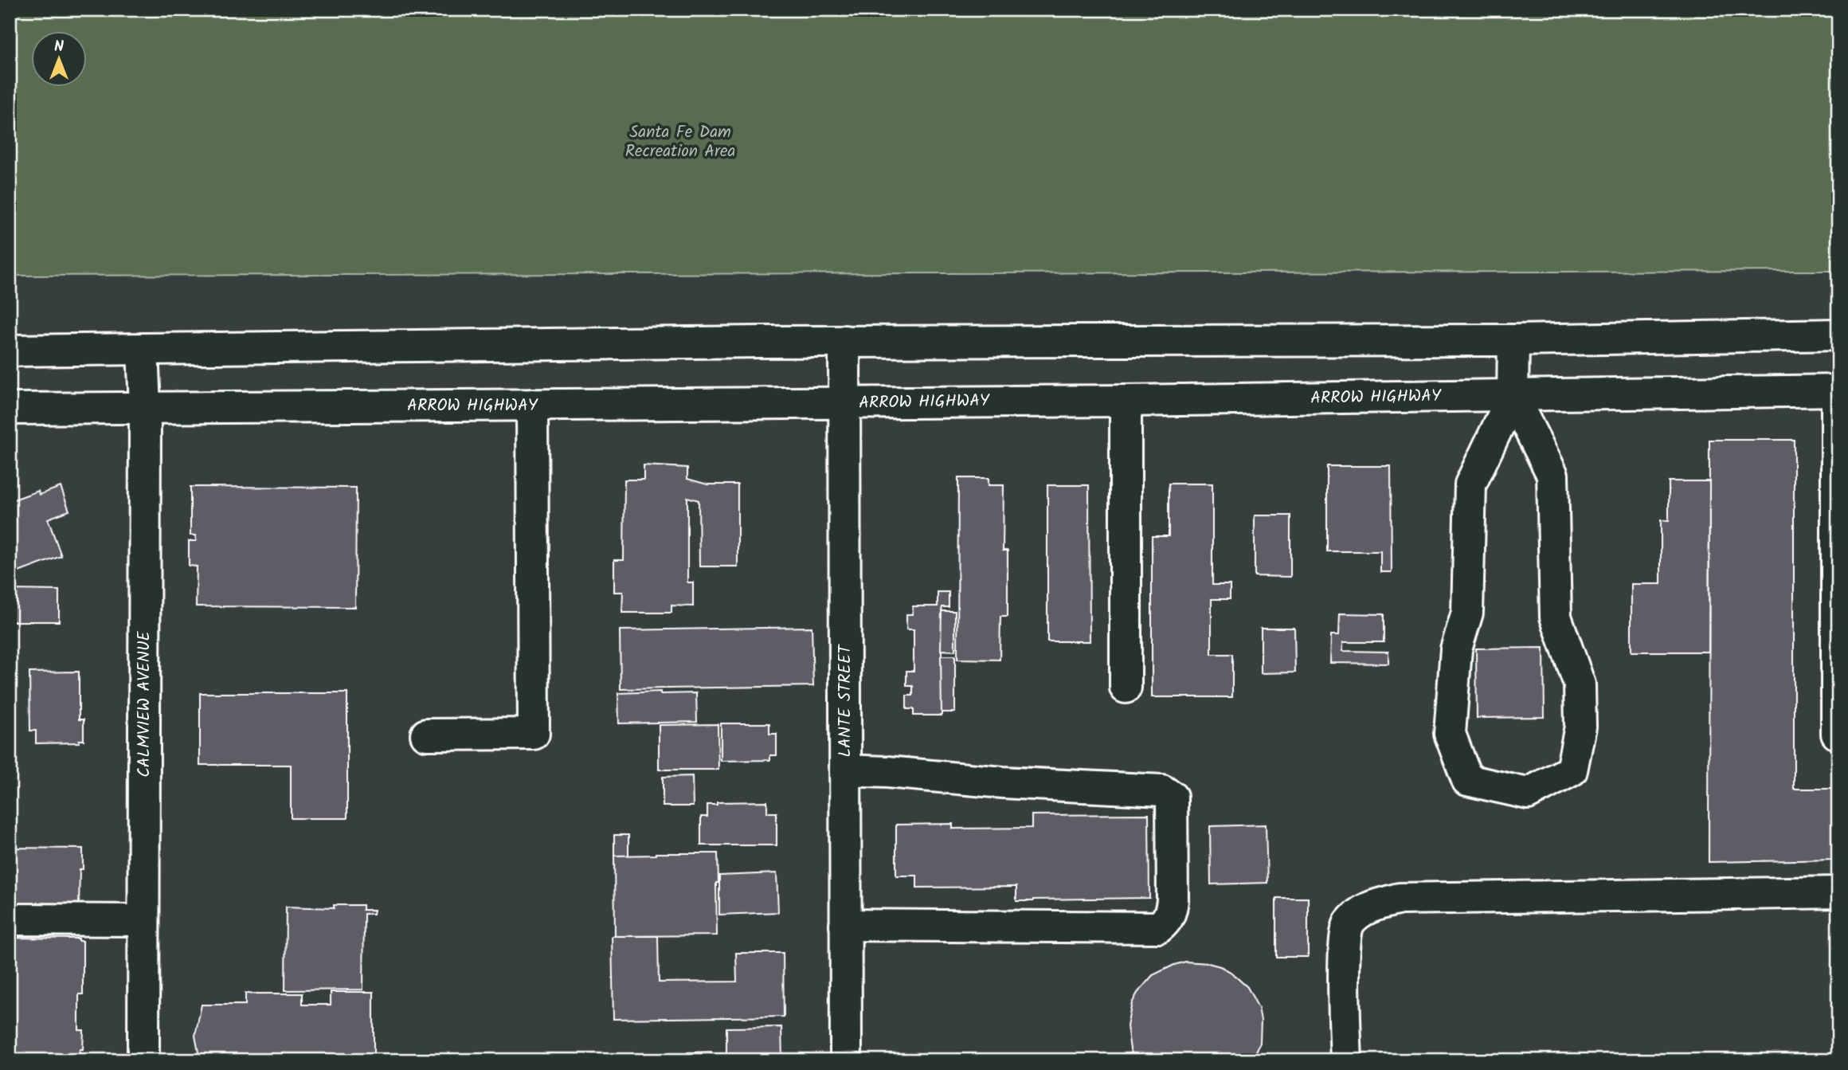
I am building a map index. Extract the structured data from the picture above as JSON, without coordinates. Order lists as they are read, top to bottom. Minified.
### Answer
{"streets":{"main road":["ARROW HIGHWAY","LANTE STREET","CALMVIEW AVENUE"]},"crossings":[["ARROW HIGHWAY","LANTE STREET"],["ARROW HIGHWAY","CALMVIEW AVENUE"]],"parks":["Santa Fe Dam Recreation Area"],"north":"top"}
